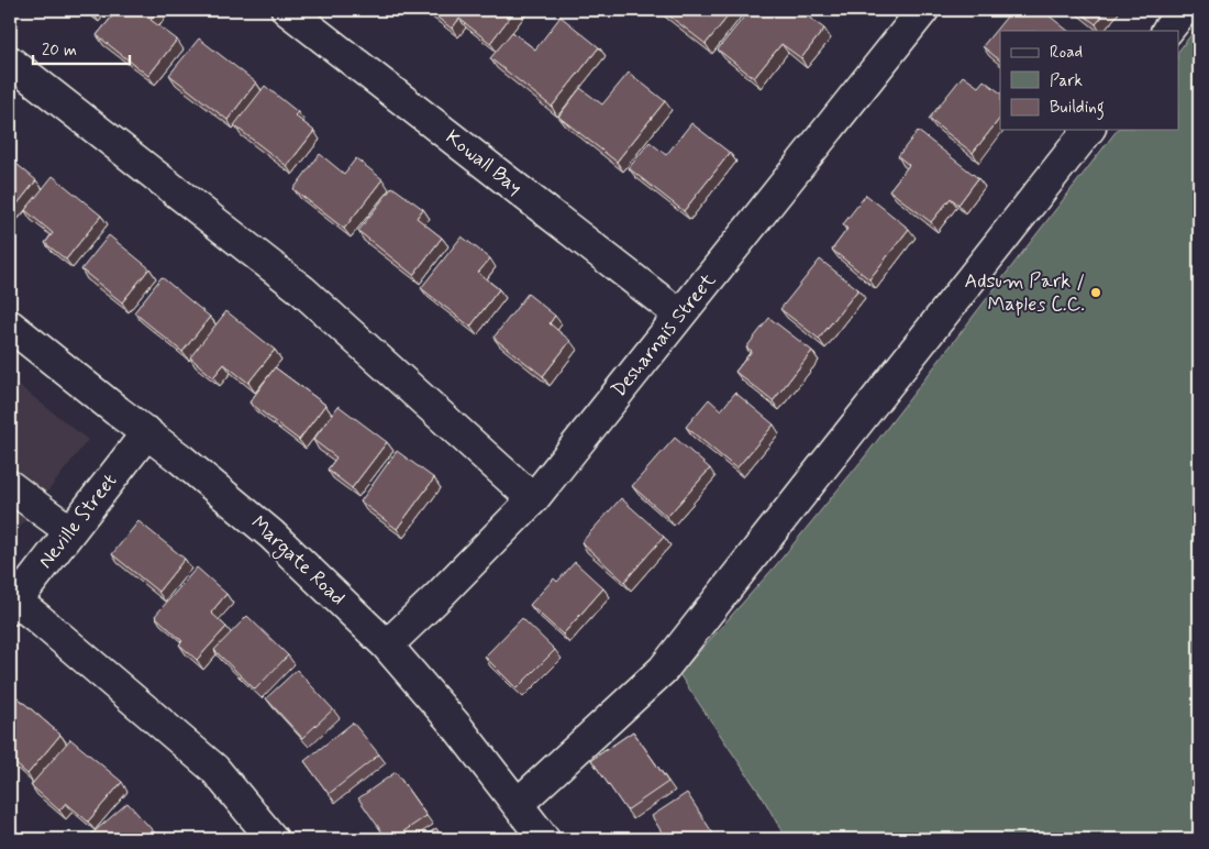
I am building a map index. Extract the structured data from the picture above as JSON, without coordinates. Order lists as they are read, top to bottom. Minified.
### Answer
{"streets":{"street":["Kowall Bay","Desharnais Street","Neville Street","Margate Road"]},"crossings":[["Kowall Bay","Desharnais Street"],["Desharnais Street","Margate Road"],["Neville Street","Margate Road"]],"places":["Adsum Park / Maples C.C."],"legend":["Road","Park","Building"],"scale_bar":"20 m"}
